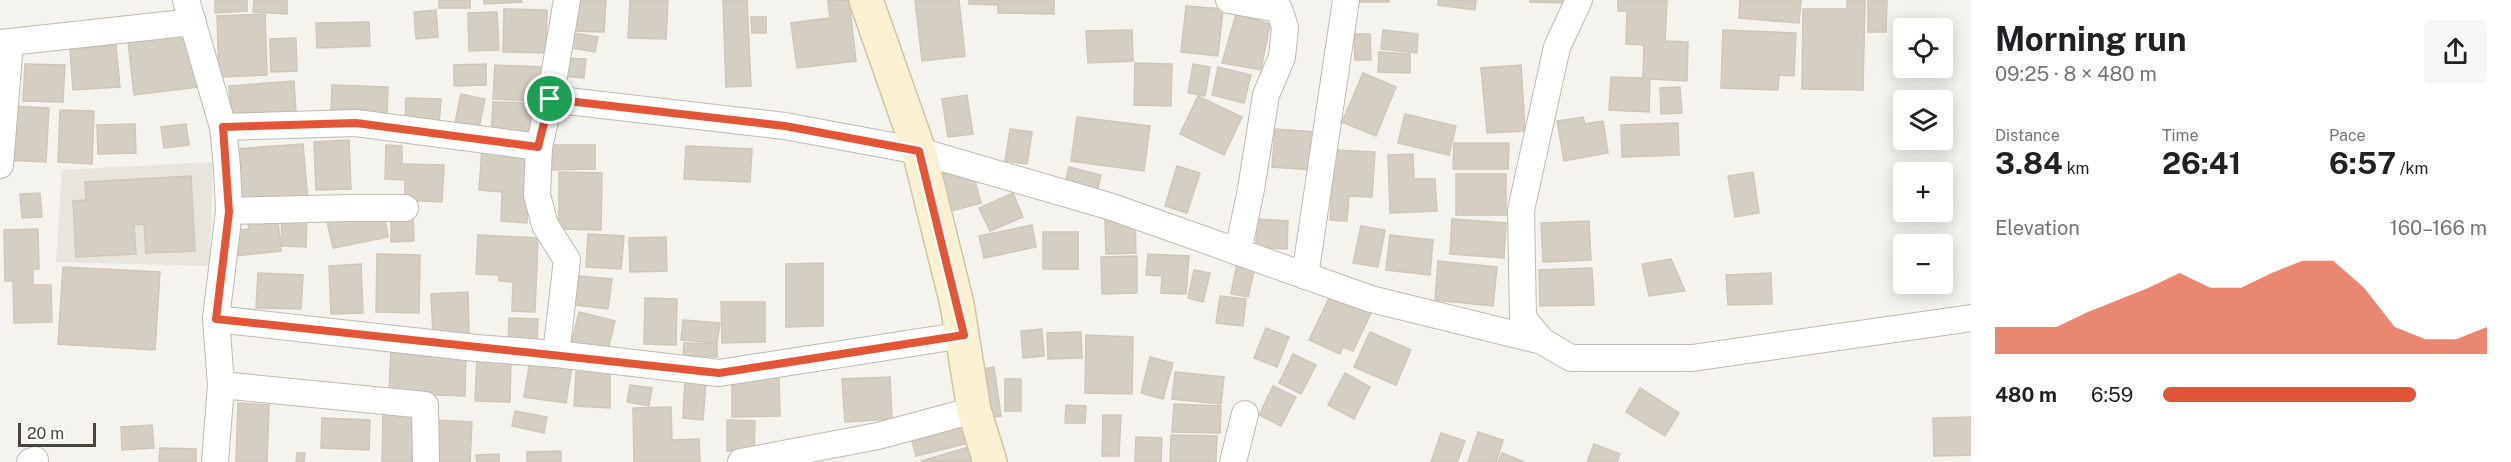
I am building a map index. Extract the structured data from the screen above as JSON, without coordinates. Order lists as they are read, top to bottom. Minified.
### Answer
{"scale_bar":"20 m","page":{"heading":["Morning run","09:25 · 8 × 480 m"],"map_buttons":["+","−"],"stats":[["Distance","3.84 km"],["Time","26:41"],["Pace","6:57 /km"]],"chart":["Elevation","160–166 m"],"list":[{"name":"480 m","note":"6:59"}],"scale":"20 m"}}
